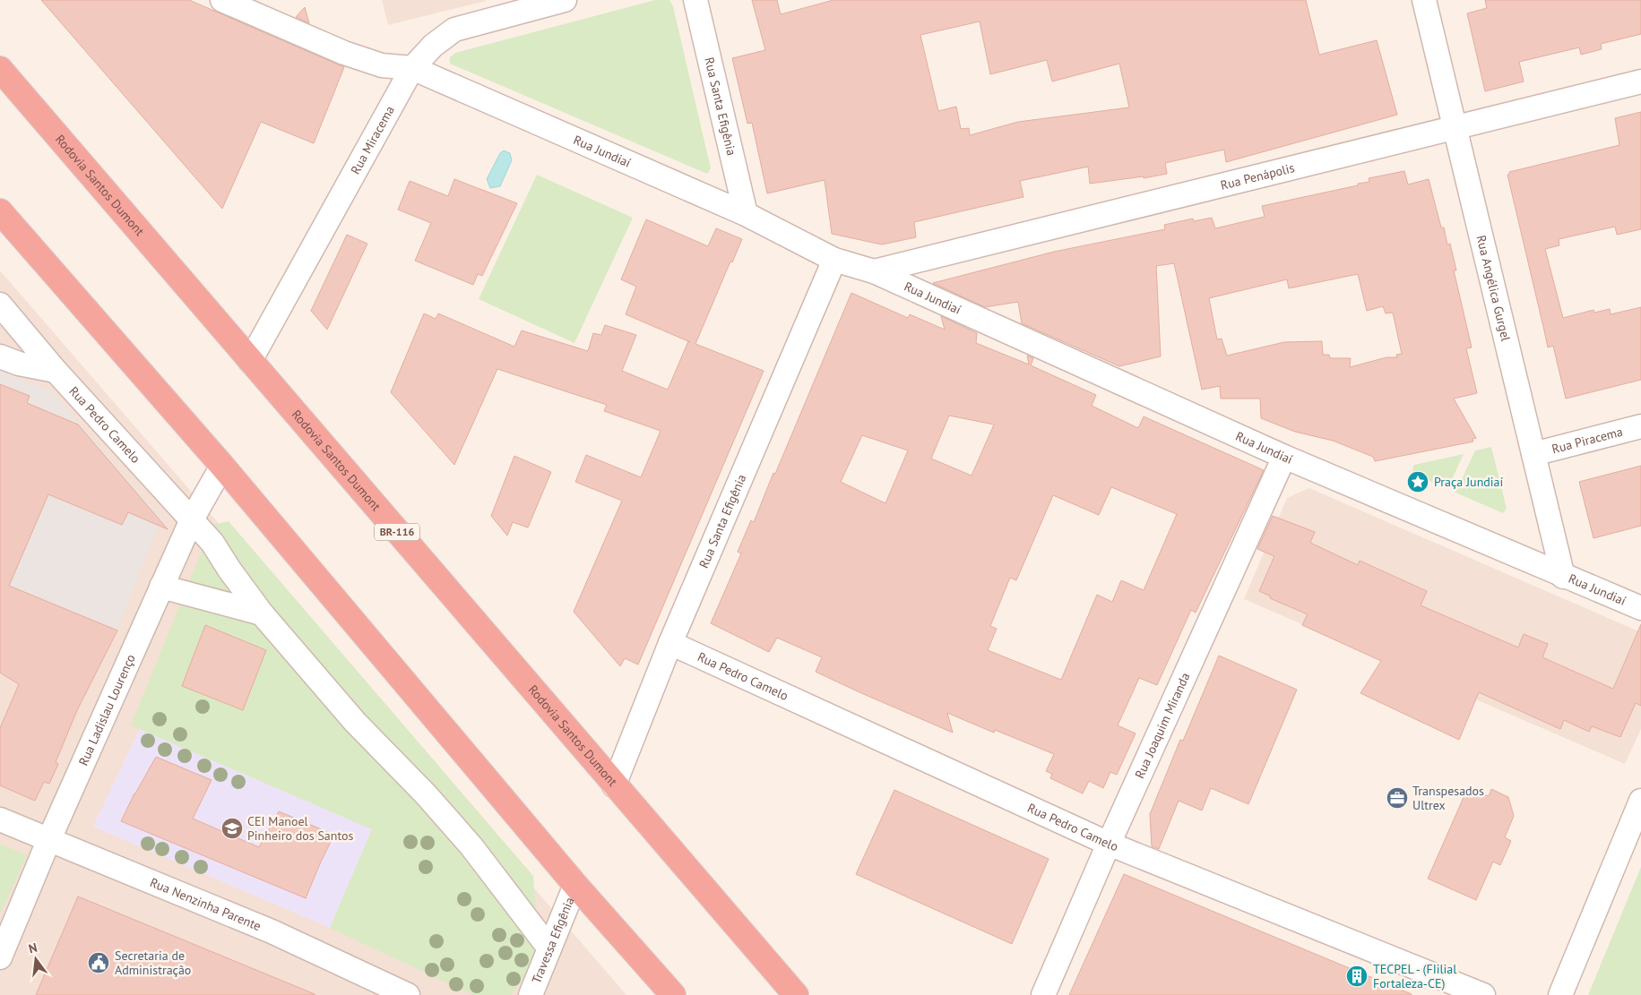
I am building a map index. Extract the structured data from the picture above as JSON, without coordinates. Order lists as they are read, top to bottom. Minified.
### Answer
{"streets":{"highway":["Rodovia Santos Dumont","BR-116"],"street":["Rua Santa Efigênia","Rua Miracema","Rua Jundiaí","Rua Penápolis","Rua Angélica Gurgel","Rua Pedro Camelo","Rua Piracema","Rua Ladislau Lourenço","Rua Joaquim Miranda","Rua Nenzinha Parente","Travessa Efigênia"]},"crossings":[["Rua Santa Efigênia","Rua Jundiaí"],["Rua Santa Efigênia","Rodovia Santos Dumont"],["Rua Santa Efigênia","Rua Pedro Camelo"],["Rua Miracema","Rua Jundiaí"],["Rua Miracema","Rodovia Santos Dumont"],["Rua Jundiaí","Rua Penápolis"],["Rua Jundiaí","Rua Angélica Gurgel"],["Rua Jundiaí","Rua Joaquim Miranda"],["Rua Penápolis","Rua Angélica Gurgel"],["Rua Angélica Gurgel","Rua Piracema"],["Rua Pedro Camelo","Rua Ladislau Lourenço"],["Rua Pedro Camelo","Rua Joaquim Miranda"],["Rua Pedro Camelo","Travessa Efigênia"],["Rua Ladislau Lourenço","Rua Nenzinha Parente"]],"places":{"place":["Praça Jundiaí"],"office":["Transpesados Ultrex"],"school or university":["CEI Manoel Pinheiro dos Santos"],"public building":["Secretaria de Administração"],"building":["TECPEL - (FIilial Fortaleza-CE)"]},"north":"top"}
